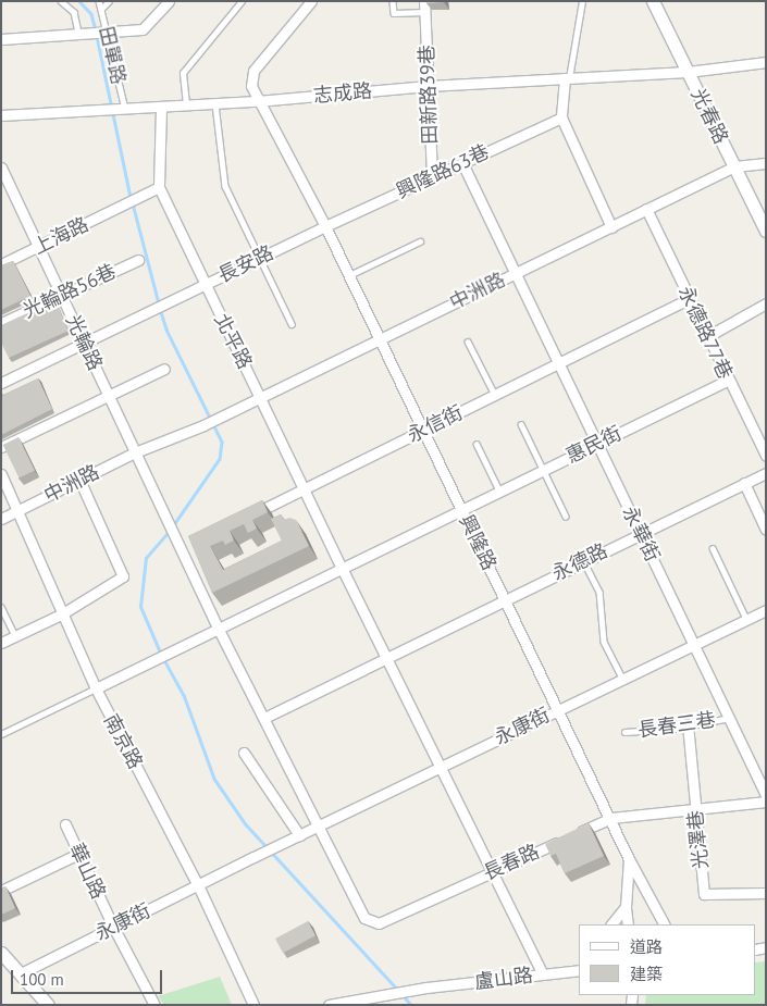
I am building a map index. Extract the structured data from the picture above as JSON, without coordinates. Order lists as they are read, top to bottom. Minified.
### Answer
{"streets":{"main road":["光春路"],"street":["志成路","田新路39巷","興隆路63巷","上海路","長安路","光輪路56巷","中洲路","永德路77巷","北平路","光輪路","永信街","惠民街","永華街","興隆路","永德路","永康街","南京路","光澤巷","長春路","華山路","盧山路"],"lane":["田單路","長春三巷"]},"crossings":[["田單路","志成路"],["志成路","田新路39巷"],["志成路","光春路"],["志成路","北平路"],["志成路","興隆路"],["田新路39巷","興隆路63巷"],["光春路","中洲路"],["興隆路63巷","長安路"],["興隆路63巷","永華街"],["興隆路63巷","興隆路"],["上海路","北平路"],["上海路","光輪路"],["長安路","北平路"],["長安路","光輪路"],["長安路","興隆路"],["光輪路56巷","光輪路"],["中洲路","永德路77巷"],["中洲路","北平路"],["中洲路","光輪路"],["中洲路","永華街"],["中洲路","興隆路"],["中洲路","南京路"],["永德路77巷","永信街"],["永德路77巷","惠民街"],["北平路","永信街"],["北平路","永德路"],["北平路","永康街"],["北平路","長春路"],["北平路","盧山路"],["永信街","永華街"],["永信街","興隆路"],["惠民街","永華街"],["惠民街","興隆路"],["永華街","永德路"],["永華街","長春三巷"],["永華街","永康街"],["興隆路","永德路"],["興隆路","永康街"],["興隆路","長春路"],["永德路","長春路"],["長春三巷","光澤巷"],["永康街","南京路"],["永康街","長春路"],["永康街","華山路"],["光澤巷","長春路"]],"legend":["道路","建築"],"scale_bar":"100 m"}
